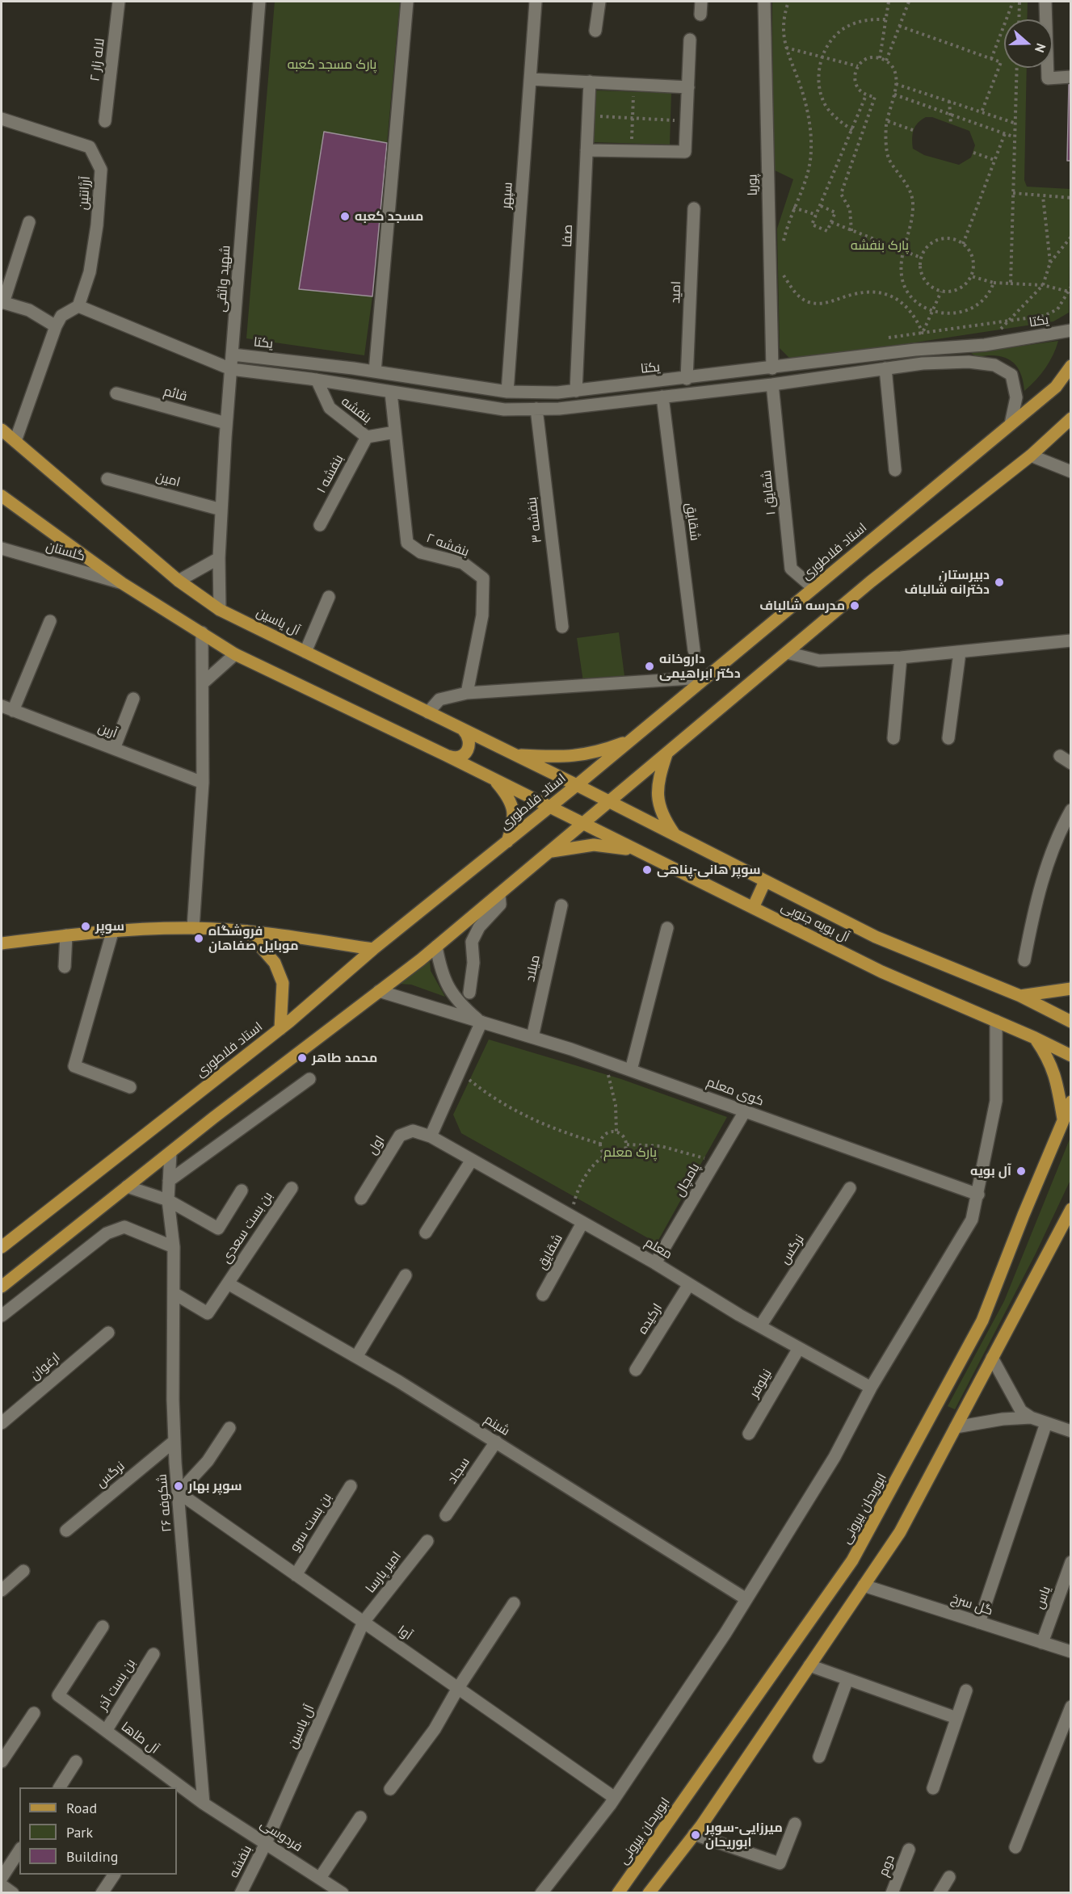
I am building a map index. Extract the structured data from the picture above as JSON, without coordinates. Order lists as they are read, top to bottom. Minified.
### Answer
{"streets":{"main road":["استاد فلاطوری","آل یاسین","آل بویه جنوبی","ابوریحان بیرونی"],"street":["لاله زار ۲","پوریا","آرژانتین","سپهر","صفا","شهید واثقی","امید","یکتا","قائم","بنفشه","بنفشه ۱","امین","شقایق ۱","بنفشه ۳","شقایق","بنفشه ۲","گلستان","آرین","میلاد","کوی معلم","اول","پامچال","بن بست سعدی","معلم","نرگس","ارکیده","ارغوان","نیلوفر","شبنم","سجاد","شکوفه ۲۶","بن بست سرو","امیر پارسا","یاس","گل سرخ","آوا","بن بست آذر","آل طاها","فردوسی","دوم"]},"crossings":[["پوریا","یکتا"],["سپهر","یکتا"],["صفا","یکتا"],["شهید واثقی","یکتا"],["شهید واثقی","قائم"],["شهید واثقی","امین"],["شهید واثقی","آل یاسین"],["امید","یکتا"],["بنفشه","بنفشه ۱"],["بنفشه","بنفشه ۲"],["بنفشه","آل یاسین"],["بنفشه","فردوسی"],["شقایق ۱","استاد فلاطوری"],["شقایق","معلم"],["استاد فلاطوری","آل یاسین"],["استاد فلاطوری","آل بویه جنوبی"],["آل یاسین","آل بویه جنوبی"],["آل یاسین","امیر پارسا"],["آل یاسین","آوا"],["آل یاسین","فردوسی"],["میلاد","کوی معلم"],["کوی معلم","پامچال"],["اول","معلم"],["پامچال","معلم"],["بن بست سعدی","شبنم"],["بن بست سعدی","شکوفه ۲۶"],["معلم","نرگس"],["معلم","ارکیده"],["معلم","نیلوفر"],["نرگس","شکوفه ۲۶"],["شبنم","سجاد"],["شکوفه ۲۶","آوا"],["شکوفه ۲۶","آل طاها"],["شکوفه ۲۶","فردوسی"],["بن بست سرو","آوا"],["امیر پارسا","آوا"],["یاس","گل سرخ"],["بن بست آذر","آل طاها"],["آل طاها","فردوسی"]],"parks":["پارک مسجد کعبه","پارک بنفشه","پارک معلم"],"places":["مسجد کعبه","دبیرستان دخترانه شالباف","مدرسه شالباف","داروخانه دکتر ابراهیمی","سوپر هانی-پناهی","سوپر","فروشگاه موبایل صفاهان","محمد طاهر","آل بویه","سوپر بهار","میرزایی-سوپر ابوریحان"],"legend":["Road","Park","Building"],"north":"right"}
